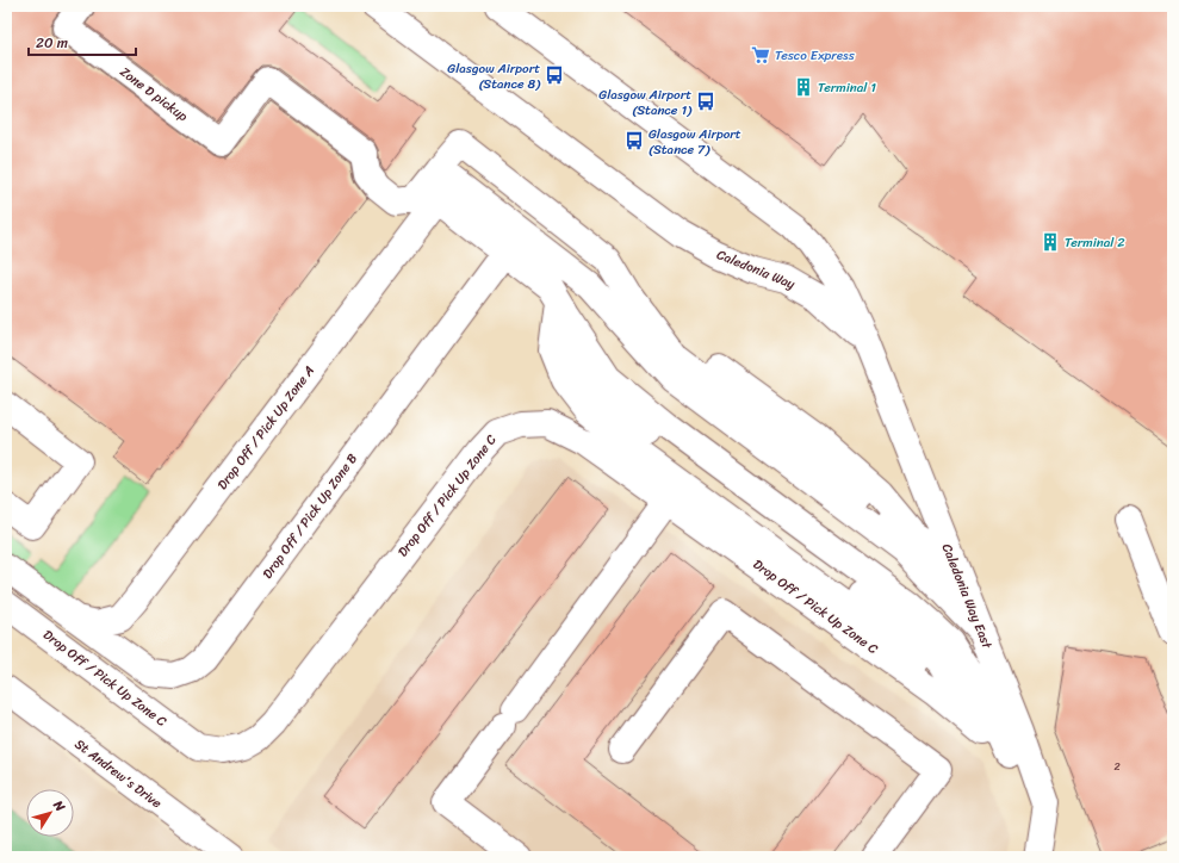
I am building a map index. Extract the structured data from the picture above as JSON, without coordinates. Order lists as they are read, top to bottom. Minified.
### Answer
{"streets":{"street":["Zone D pickup","Caledonia Way","Drop Off / Pick Up Zone A","Drop Off / Pick Up Zone C","Drop Off / Pick Up Zone B","Caledonia Way East","St Andrew's Drive"]},"crossings":[["Caledonia Way","Caledonia Way East"],["Drop Off / Pick Up Zone A","Drop Off / Pick Up Zone B"]],"places":{"supermarket":["Tesco Express"],"bus stop":["Glasgow Airport (Stance 8)","Glasgow Airport (Stance 1)","Glasgow Airport (Stance 7)"],"building":["Terminal 1","Terminal 2"]},"house_numbers":["2"],"scale_bar":"20 m","north":"top right"}
